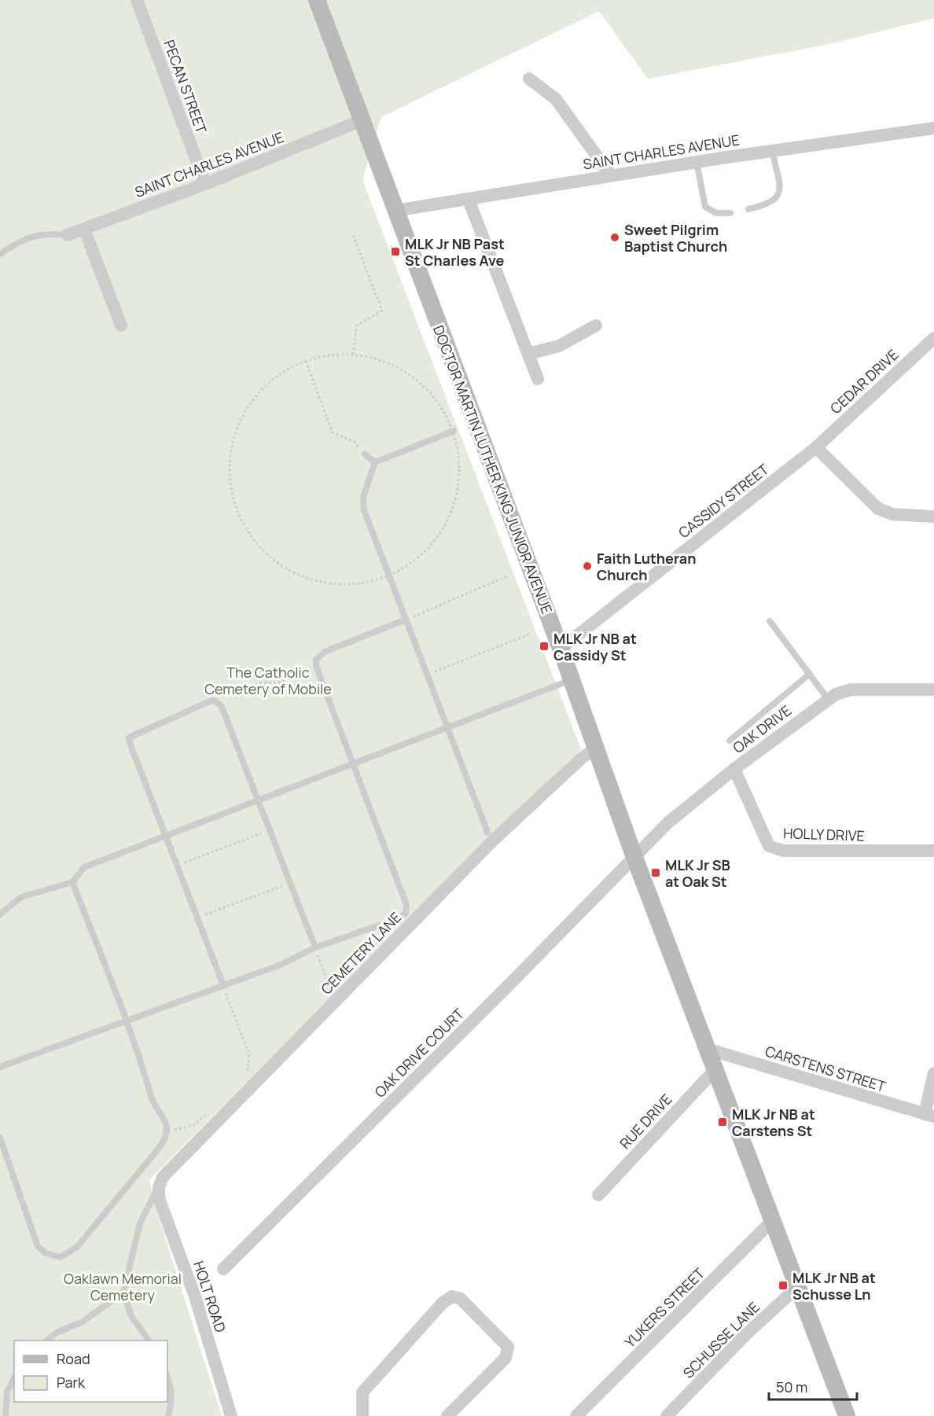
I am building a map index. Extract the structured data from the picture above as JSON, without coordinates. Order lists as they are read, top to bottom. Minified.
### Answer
{"streets":{"main road":["DOCTOR MARTIN LUTHER KING JUNIOR AVENUE"],"street":["PECAN STREET","SAINT CHARLES AVENUE","CEDAR DRIVE","CASSIDY STREET","OAK DRIVE","HOLLY DRIVE","CEMETERY LANE","OAK DRIVE COURT","CARSTENS STREET","RUE DRIVE","HOLT ROAD","YUKERS STREET","SCHUSSE LANE"]},"crossings":[["PECAN STREET","SAINT CHARLES AVENUE"],["SAINT CHARLES AVENUE","DOCTOR MARTIN LUTHER KING JUNIOR AVENUE"],["CEDAR DRIVE","CASSIDY STREET"],["DOCTOR MARTIN LUTHER KING JUNIOR AVENUE","CASSIDY STREET"],["DOCTOR MARTIN LUTHER KING JUNIOR AVENUE","OAK DRIVE"],["DOCTOR MARTIN LUTHER KING JUNIOR AVENUE","CEMETERY LANE"],["DOCTOR MARTIN LUTHER KING JUNIOR AVENUE","OAK DRIVE COURT"],["DOCTOR MARTIN LUTHER KING JUNIOR AVENUE","CARSTENS STREET"],["DOCTOR MARTIN LUTHER KING JUNIOR AVENUE","RUE DRIVE"],["DOCTOR MARTIN LUTHER KING JUNIOR AVENUE","YUKERS STREET"],["DOCTOR MARTIN LUTHER KING JUNIOR AVENUE","SCHUSSE LANE"],["OAK DRIVE","HOLLY DRIVE"],["OAK DRIVE","OAK DRIVE COURT"],["CEMETERY LANE","HOLT ROAD"]],"parks":["The Catholic Cemetery of Mobile","Oaklawn Memorial Cemetery"],"places":{"other":["Sweet Pilgrim Baptist Church","Faith Lutheran Church"],"transit":["MLK Jr NB Past St Charles Ave","MLK Jr NB at Cassidy St","MLK Jr SB at Oak St","MLK Jr NB at Carstens St","MLK Jr NB at Schusse Ln"]},"legend":["Road","Park"],"scale_bar":"50 m"}
